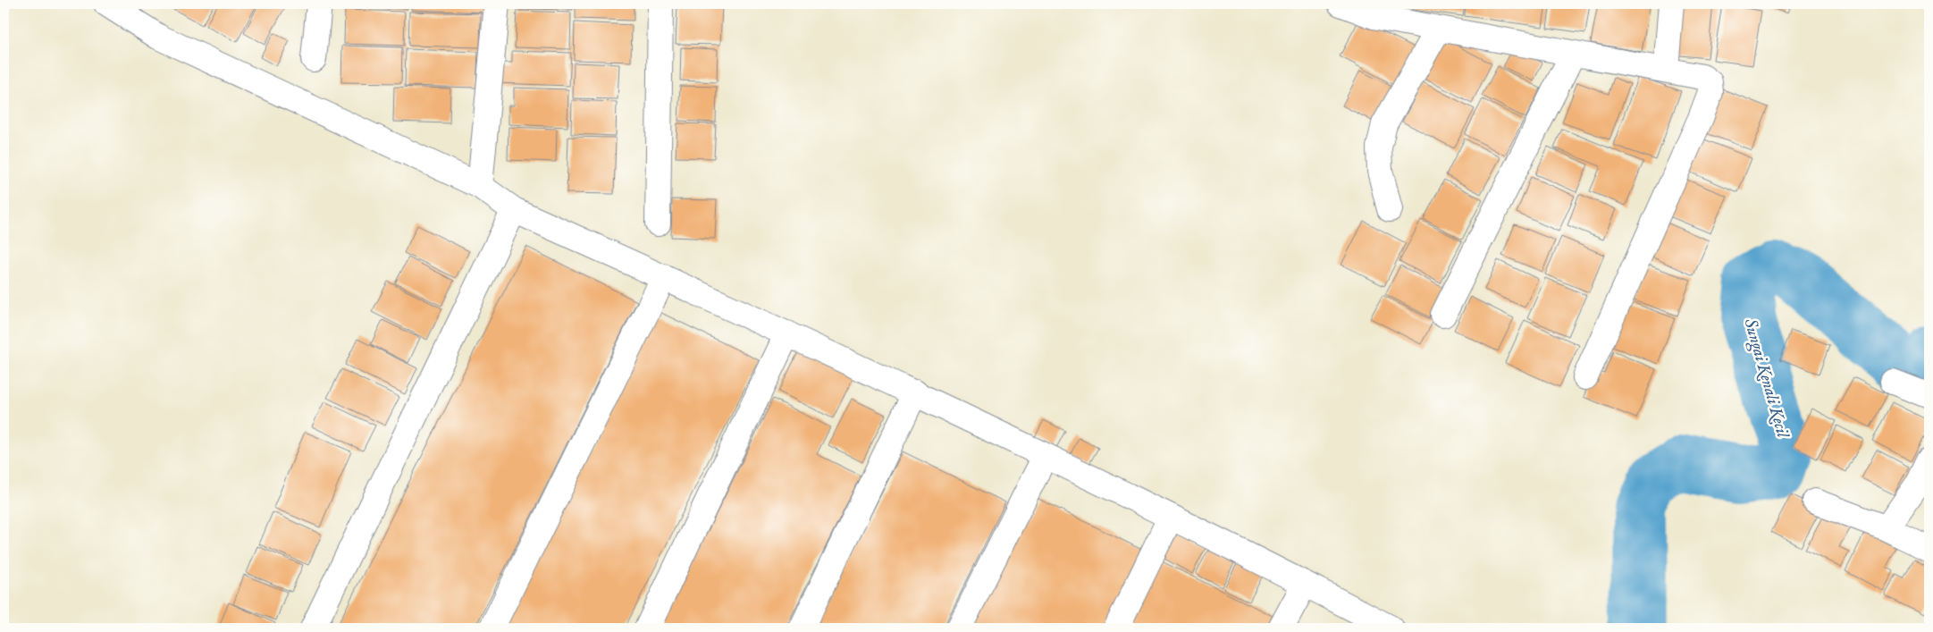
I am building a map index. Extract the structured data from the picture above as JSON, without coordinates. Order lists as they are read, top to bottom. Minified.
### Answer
{"water":["Sungai Kenali Kecil"]}
